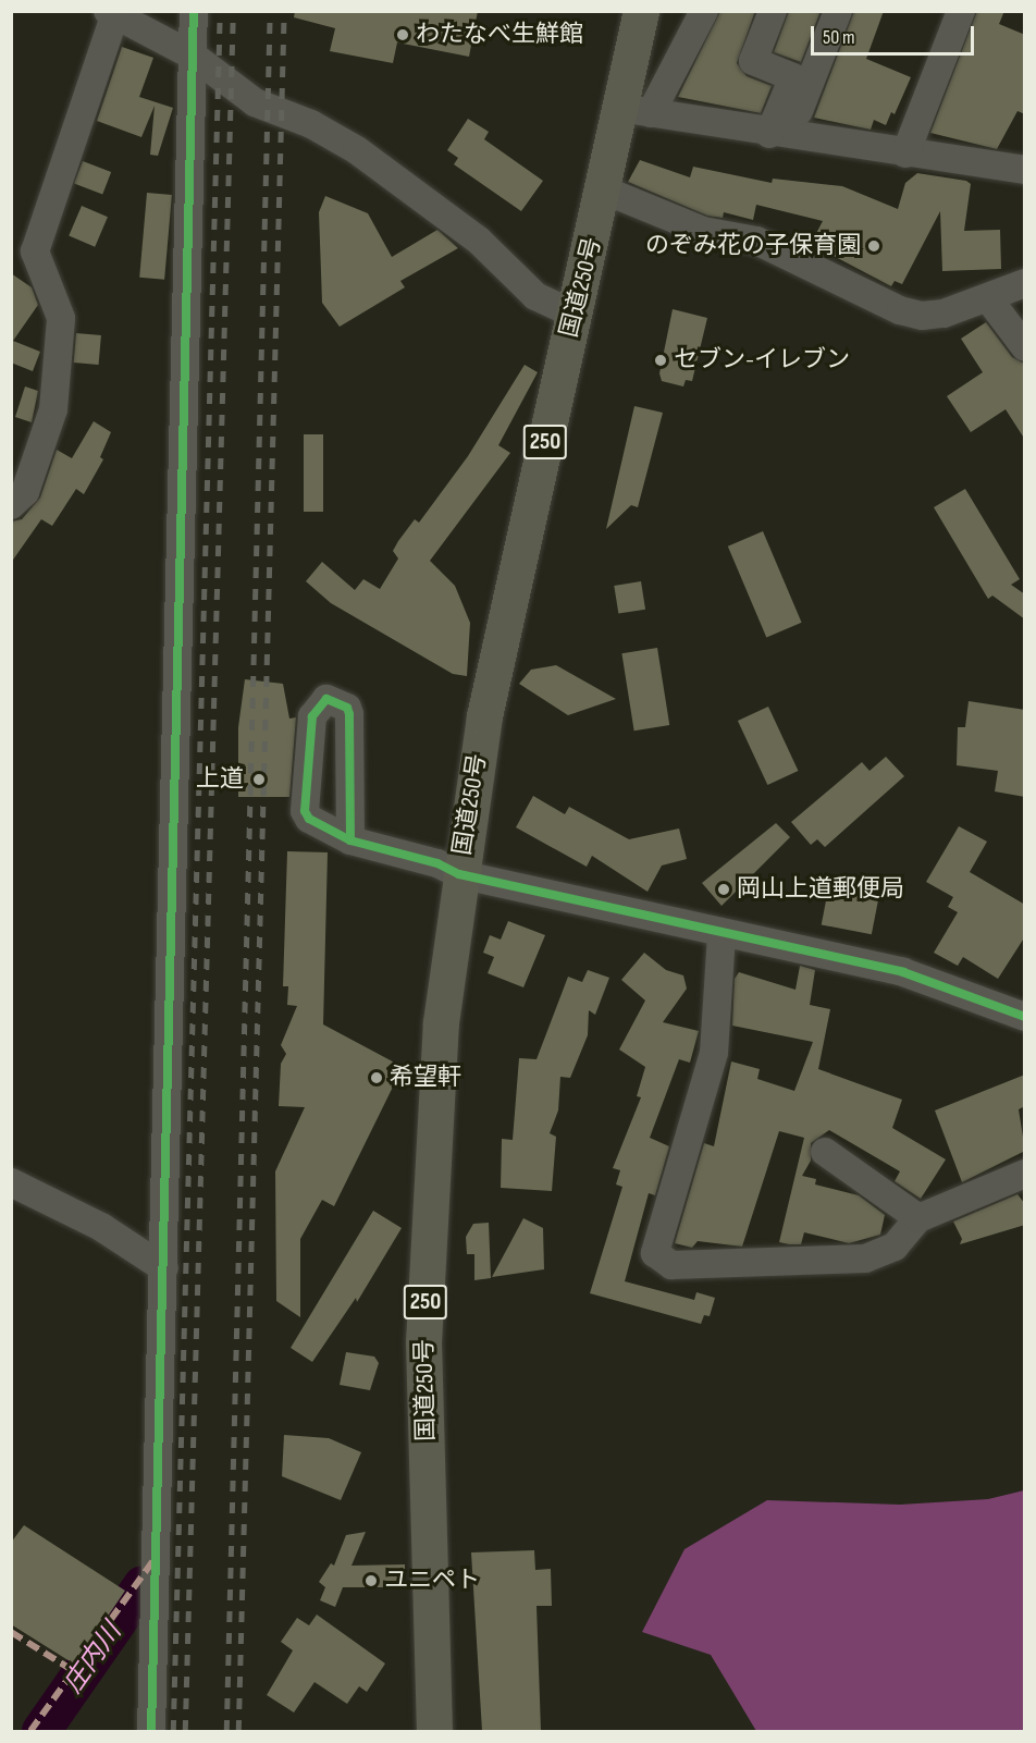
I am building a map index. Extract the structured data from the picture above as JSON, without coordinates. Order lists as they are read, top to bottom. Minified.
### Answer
{"streets":{"highway":["国道250号","250"]},"water":["庄内川"],"places":["わたなべ生鮮館","のぞみ花の子保育園","セブン-イレブン","上道","岡山上道郵便局","希望軒","ユニペト"],"scale_bar":"50 m"}
